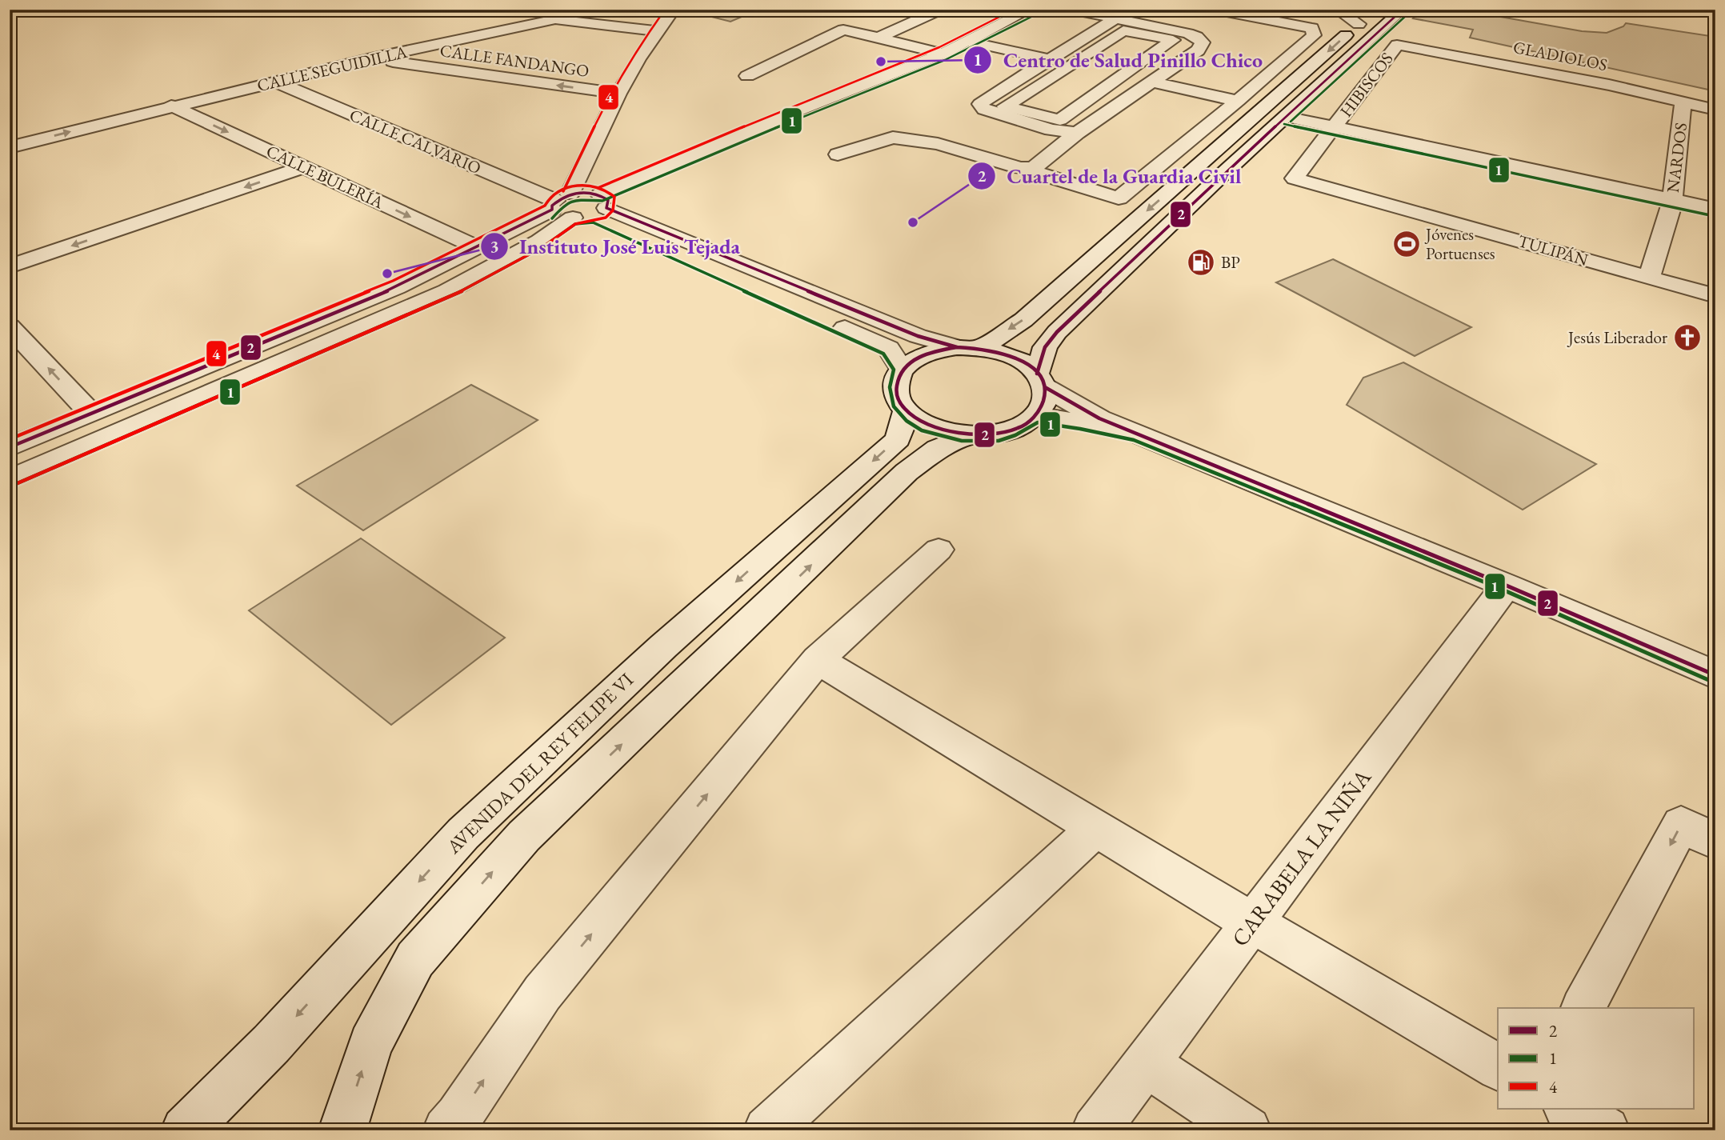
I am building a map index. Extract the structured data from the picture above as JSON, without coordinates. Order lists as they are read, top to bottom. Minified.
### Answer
{"streets":{"street":["GLADIOLOS","CALLE FANDANGO","CALLE SEGUIDILLA","HIBISCOS","CALLE CALVARIO","NARDOS","CALLE BULERÍA","TULIPÁN","AVENIDA DEL REY FELIPE VI","CARABELA LA NIÑA"]},"crossings":[["GLADIOLOS","HIBISCOS"],["GLADIOLOS","NARDOS"],["CALLE FANDANGO","CALLE SEGUIDILLA"],["CALLE SEGUIDILLA","CALLE CALVARIO"],["CALLE SEGUIDILLA","CALLE BULERÍA"],["HIBISCOS","TULIPÁN"],["NARDOS","TULIPÁN"]],"one_way":["CALLE FANDANGO","CALLE BULERÍA"],"places":{"other":["Centro de Salud Pinillo Chico","Cuartel de la Guardia Civil","Instituto José Luis Tejada"],"sports":["Jóvenes Portuenses"],"fuel station":["BP"],"church":["Jesús Liberador"]},"lines":["transit line 2","transit line 4","transit line 1"],"legend":["2","1","4"]}
